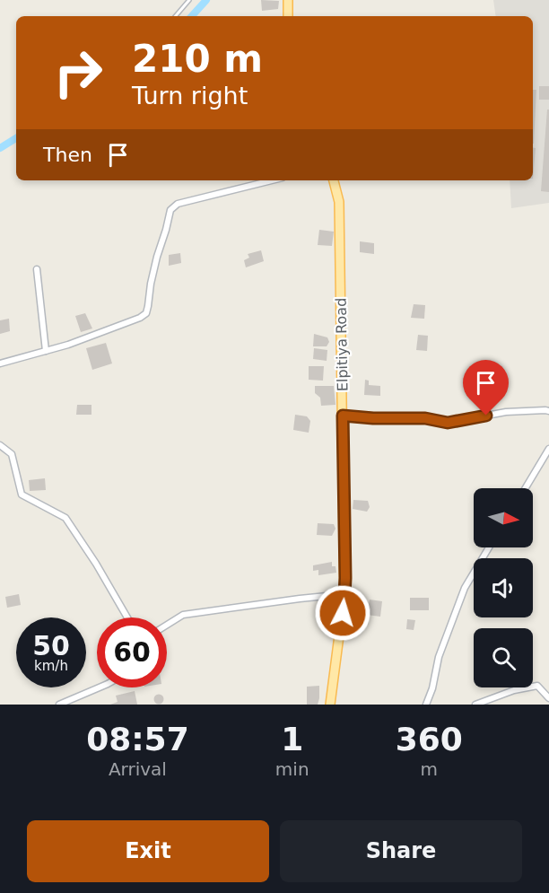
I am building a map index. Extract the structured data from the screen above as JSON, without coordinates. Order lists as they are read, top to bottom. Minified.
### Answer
{"streets":{"main road":["Elpitiya Road"]},"north":"right","page":{"turn":["210 m","Turn right"],"then":"Then","speed":"50 km/h","limit":"60","eta":["08:57","Arrival","1","min","360","m"],"buttons":["Exit","Share"]}}
